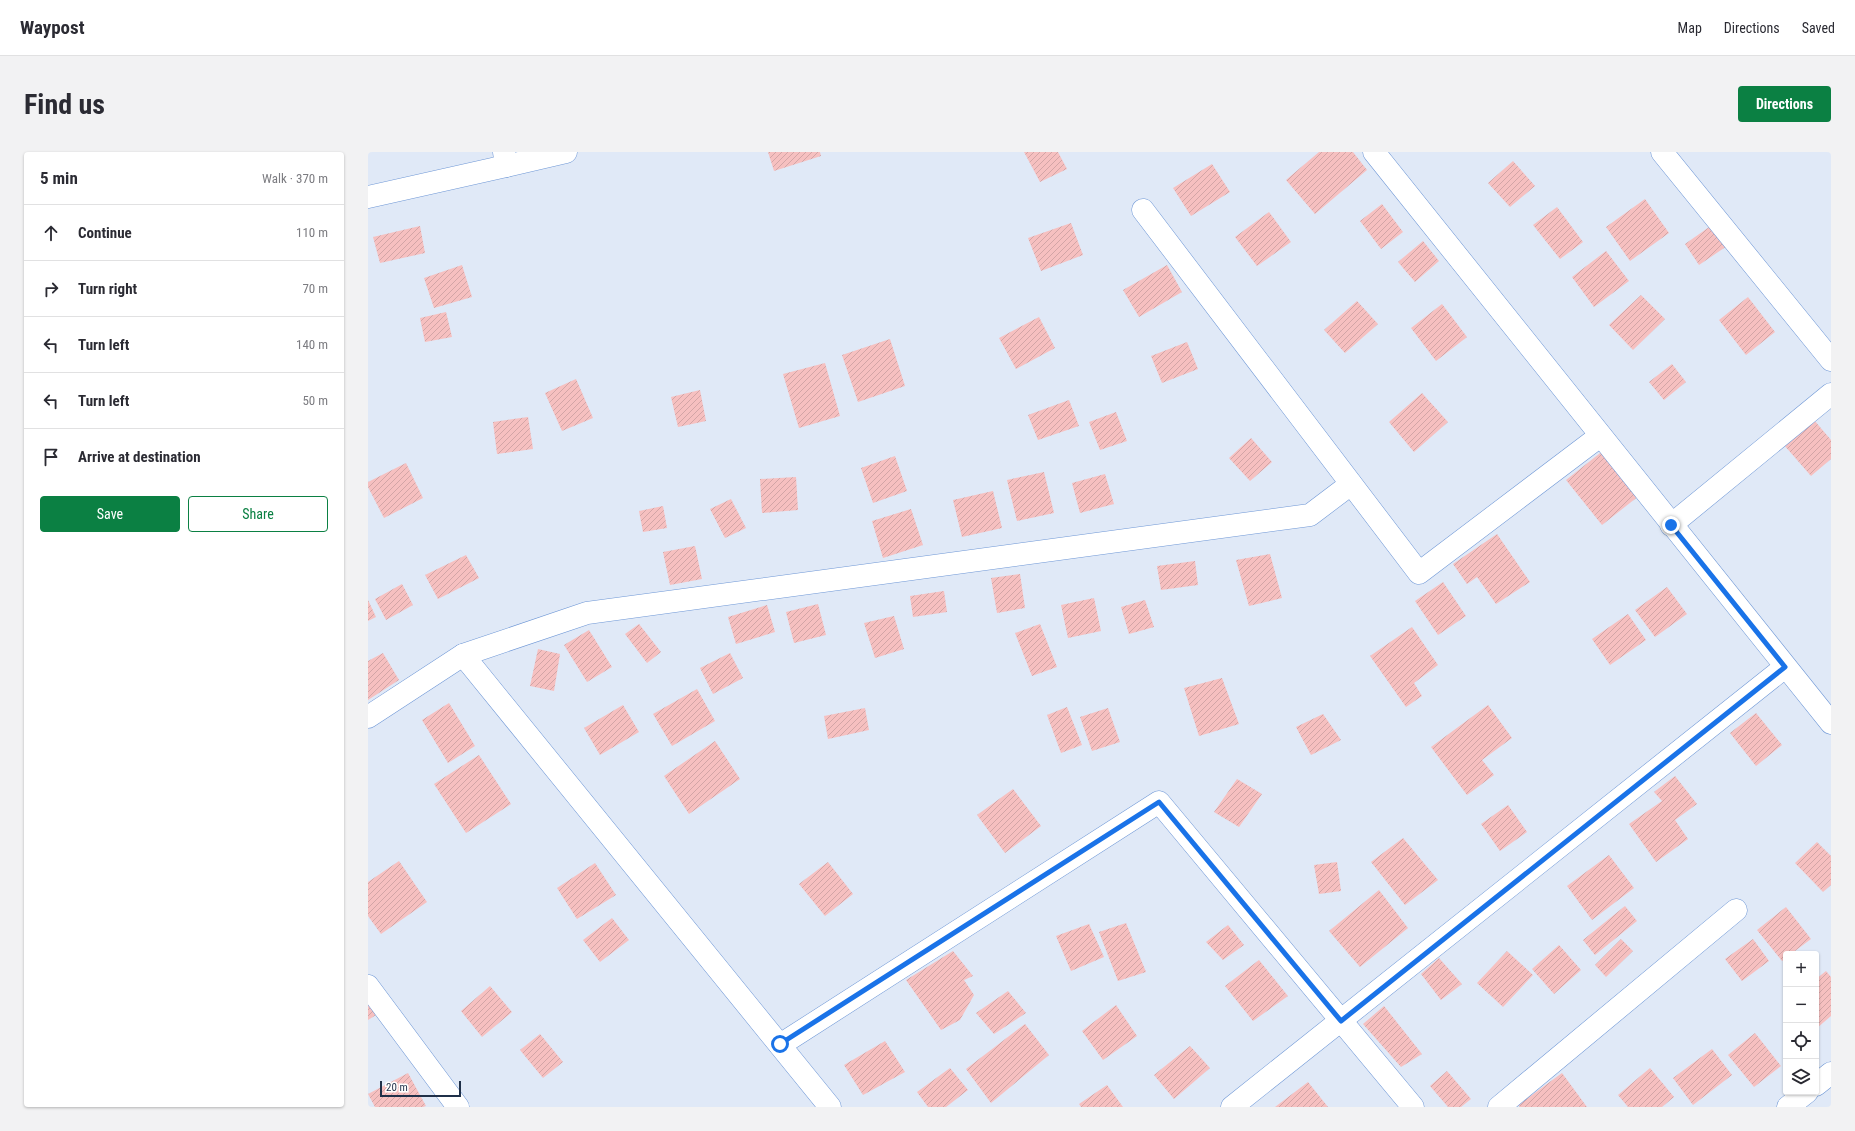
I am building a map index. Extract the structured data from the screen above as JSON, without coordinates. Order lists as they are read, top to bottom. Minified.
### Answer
{"scale_bar":"20 m","page":{"header":"Waypost","nav":["Map","Directions","Saved"],"buttons":["Directions",["Save","Share"]],"title":"Find us","heading":["5 min","Walk · 370 m"],"list":[["Continue","110 m"],["Turn right","70 m"],["Turn left","140 m"],["Turn left","50 m"],"Arrive at destination"],"map_buttons":["+","−"],"scale":"20 m"}}
